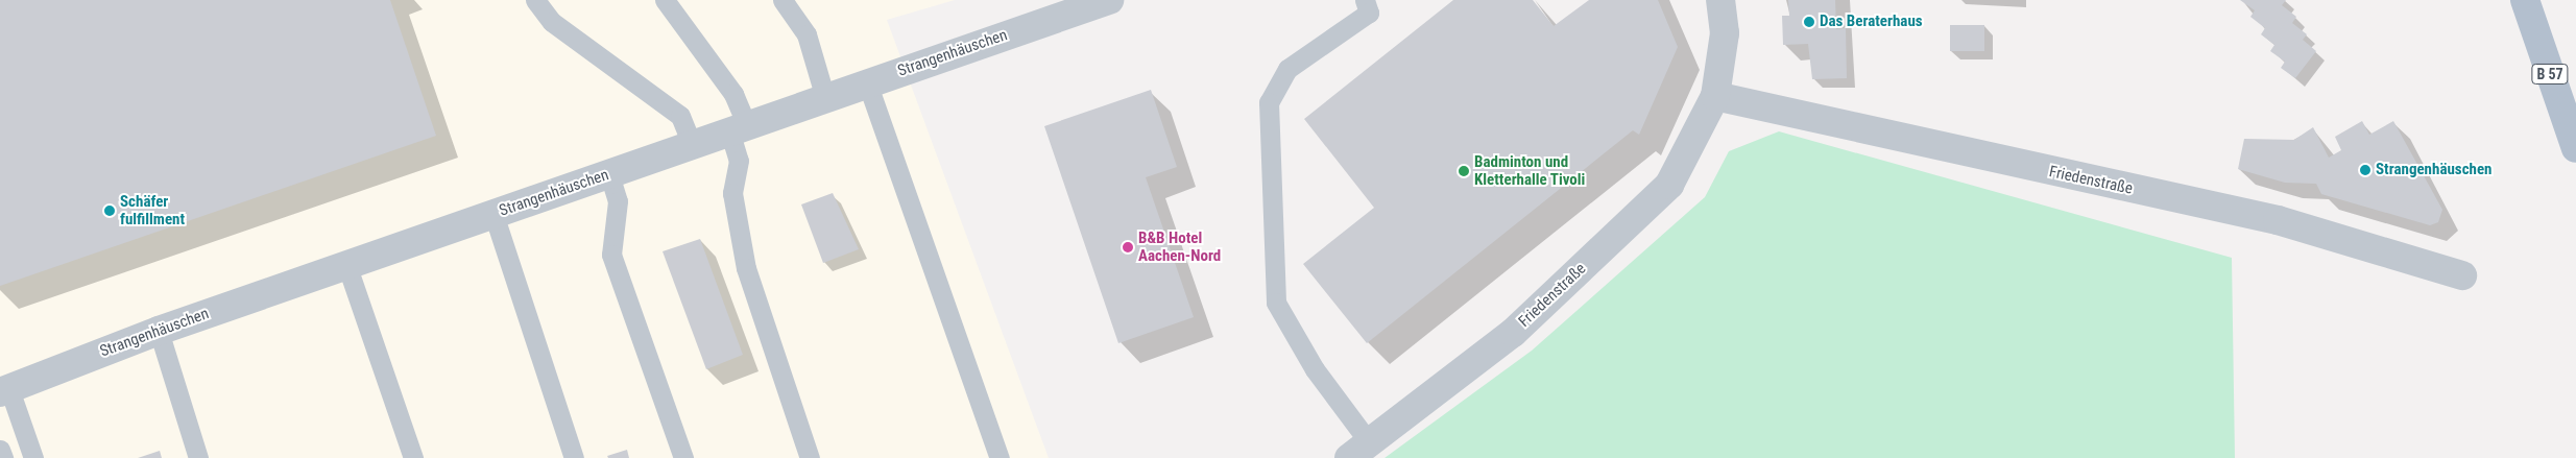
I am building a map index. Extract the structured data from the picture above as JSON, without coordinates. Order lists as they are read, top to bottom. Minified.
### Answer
{"streets":{"main road":["B 57"],"street":["Strangenhäuschen","Friedenstraße"]},"places":["Das Beraterhaus","Strangenhäuschen","Badminton und Kletterhalle Tivoli","Schäfer fulfillment","B&B Hotel Aachen-Nord"]}
